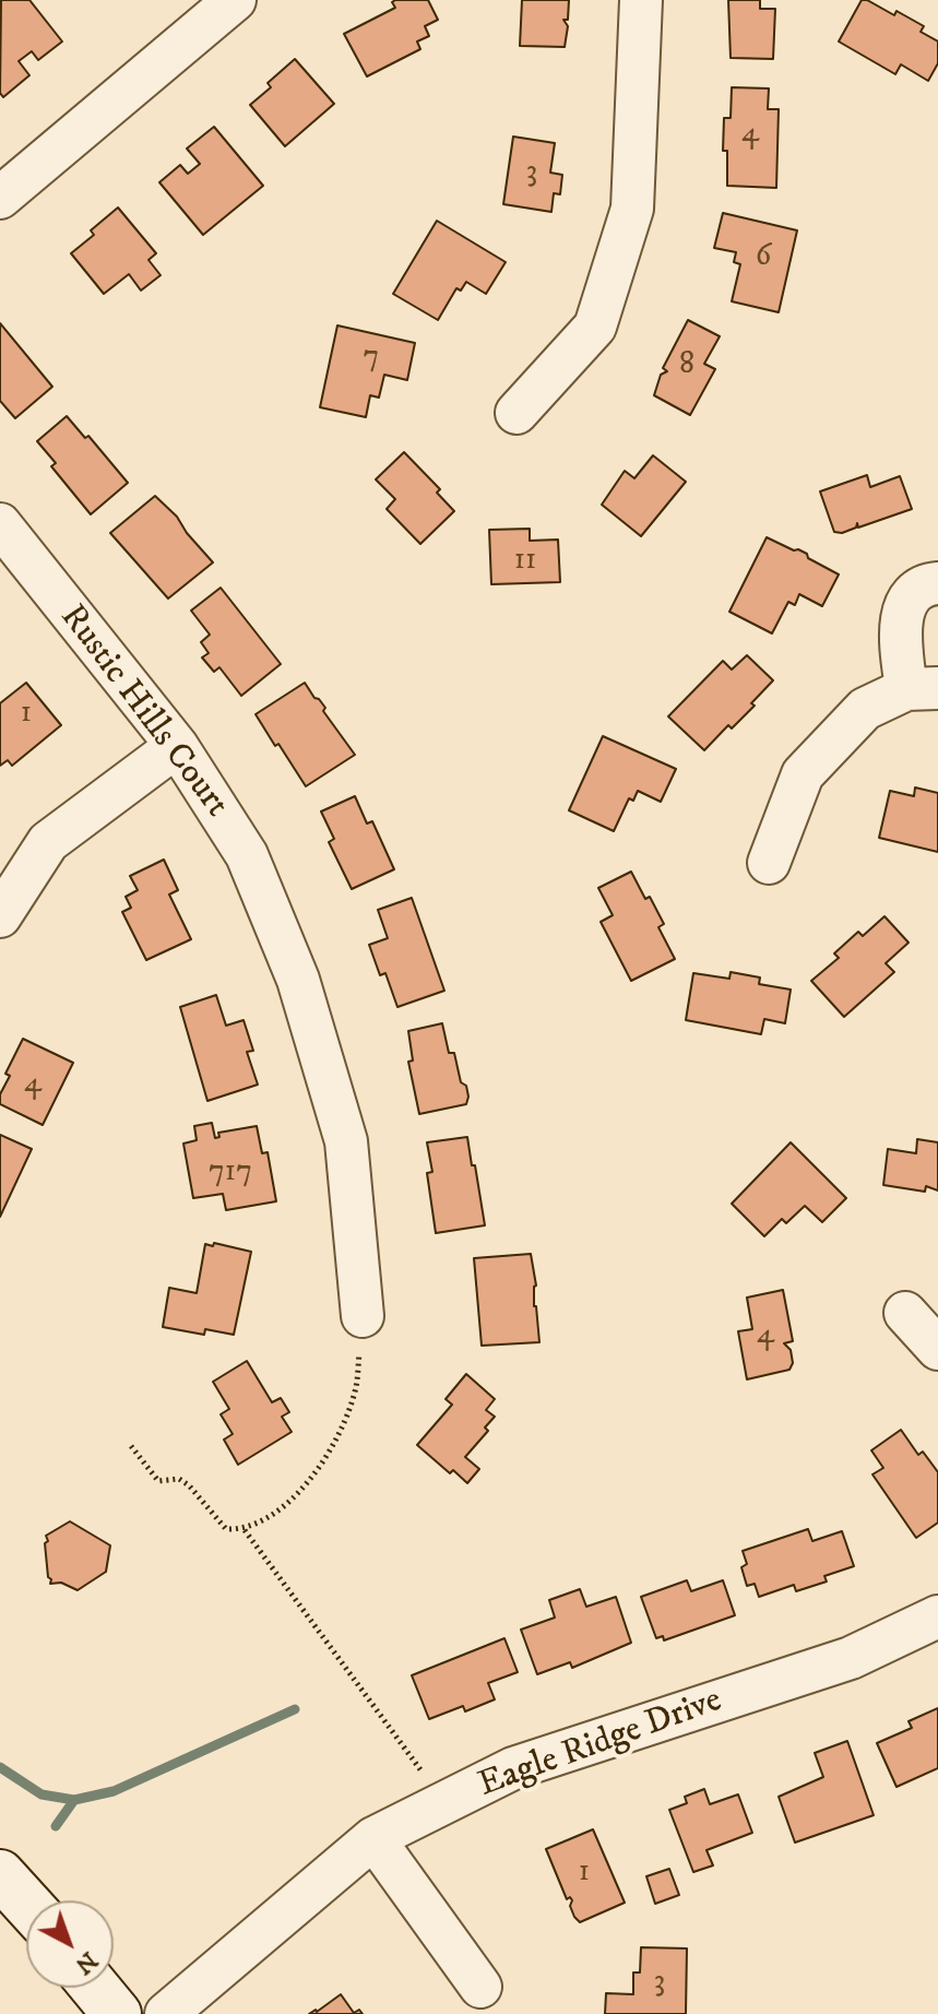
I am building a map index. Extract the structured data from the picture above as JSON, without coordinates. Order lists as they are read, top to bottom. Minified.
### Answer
{"streets":{"street":["Rustic Hills Court","Eagle Ridge Drive"]},"house_numbers":["4","3","6","7","8","11","1","4","717","4","1","3"],"north":"bottom right"}
